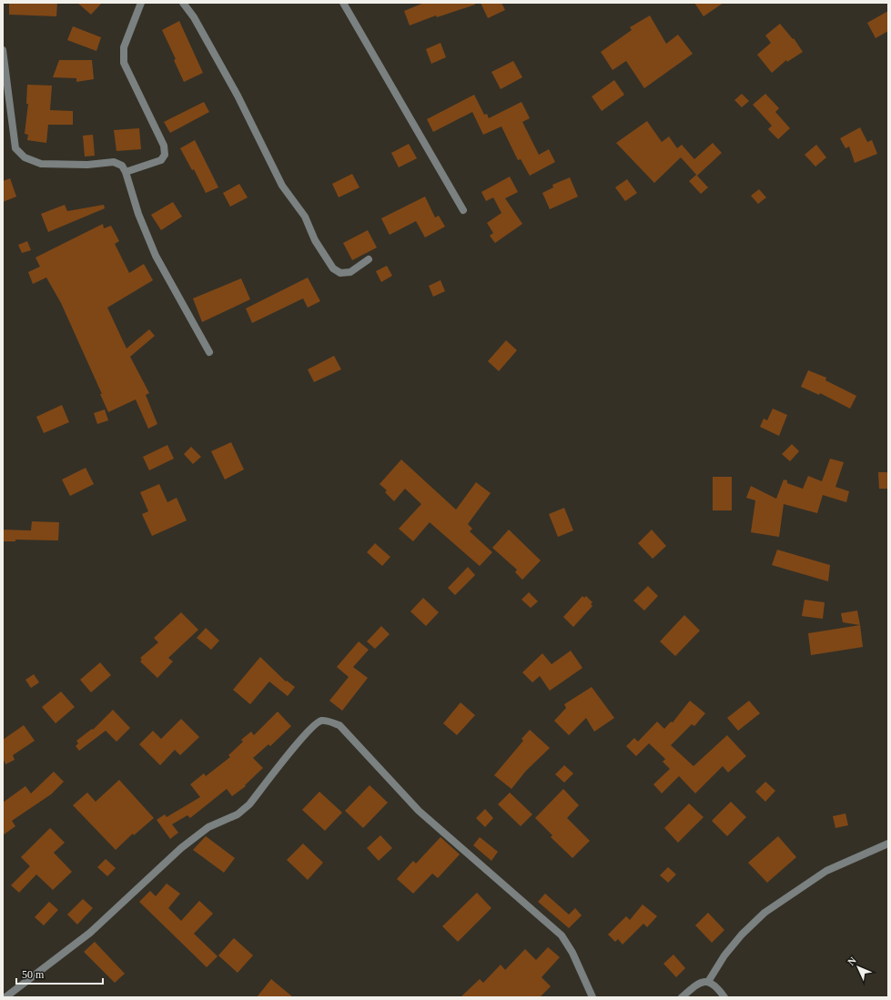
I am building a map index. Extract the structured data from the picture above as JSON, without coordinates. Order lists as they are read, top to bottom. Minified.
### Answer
{"scale_bar":"50 m","north":"top left"}
